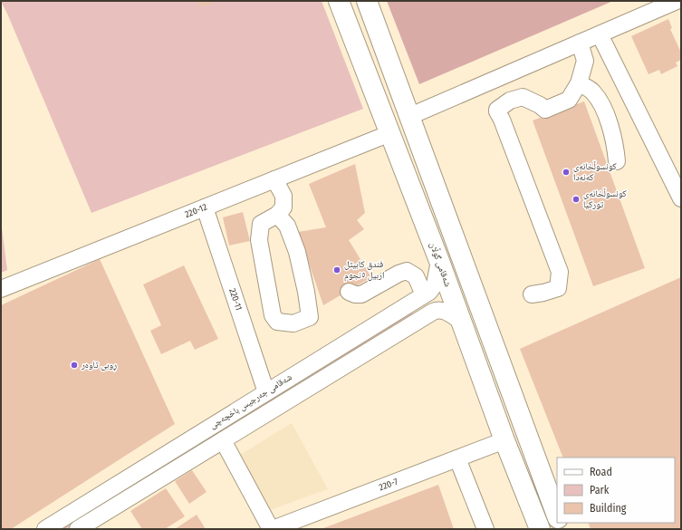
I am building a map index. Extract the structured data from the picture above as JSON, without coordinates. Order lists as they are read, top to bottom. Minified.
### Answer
{"streets":{"main road":["شەقامی گوڵان"],"street":["220-12","220-11","شەقامی جەرجیس باخچەچی","220-7"]},"crossings":[["220-12","شەقامی گوڵان"],["220-12","220-11"],["شەقامی گوڵان","شەقامی جەرجیس باخچەچی"],["شەقامی گوڵان","220-7"],["220-11","شەقامی جەرجیس باخچەچی"]],"places":["کونسوڵخانەی کەنەدا","کونسوڵخانەی تورکیا","فندق كابيتل اربيل ٥نجوم","ڕوبی تاوەر"],"legend":["Road","Park","Building"]}
